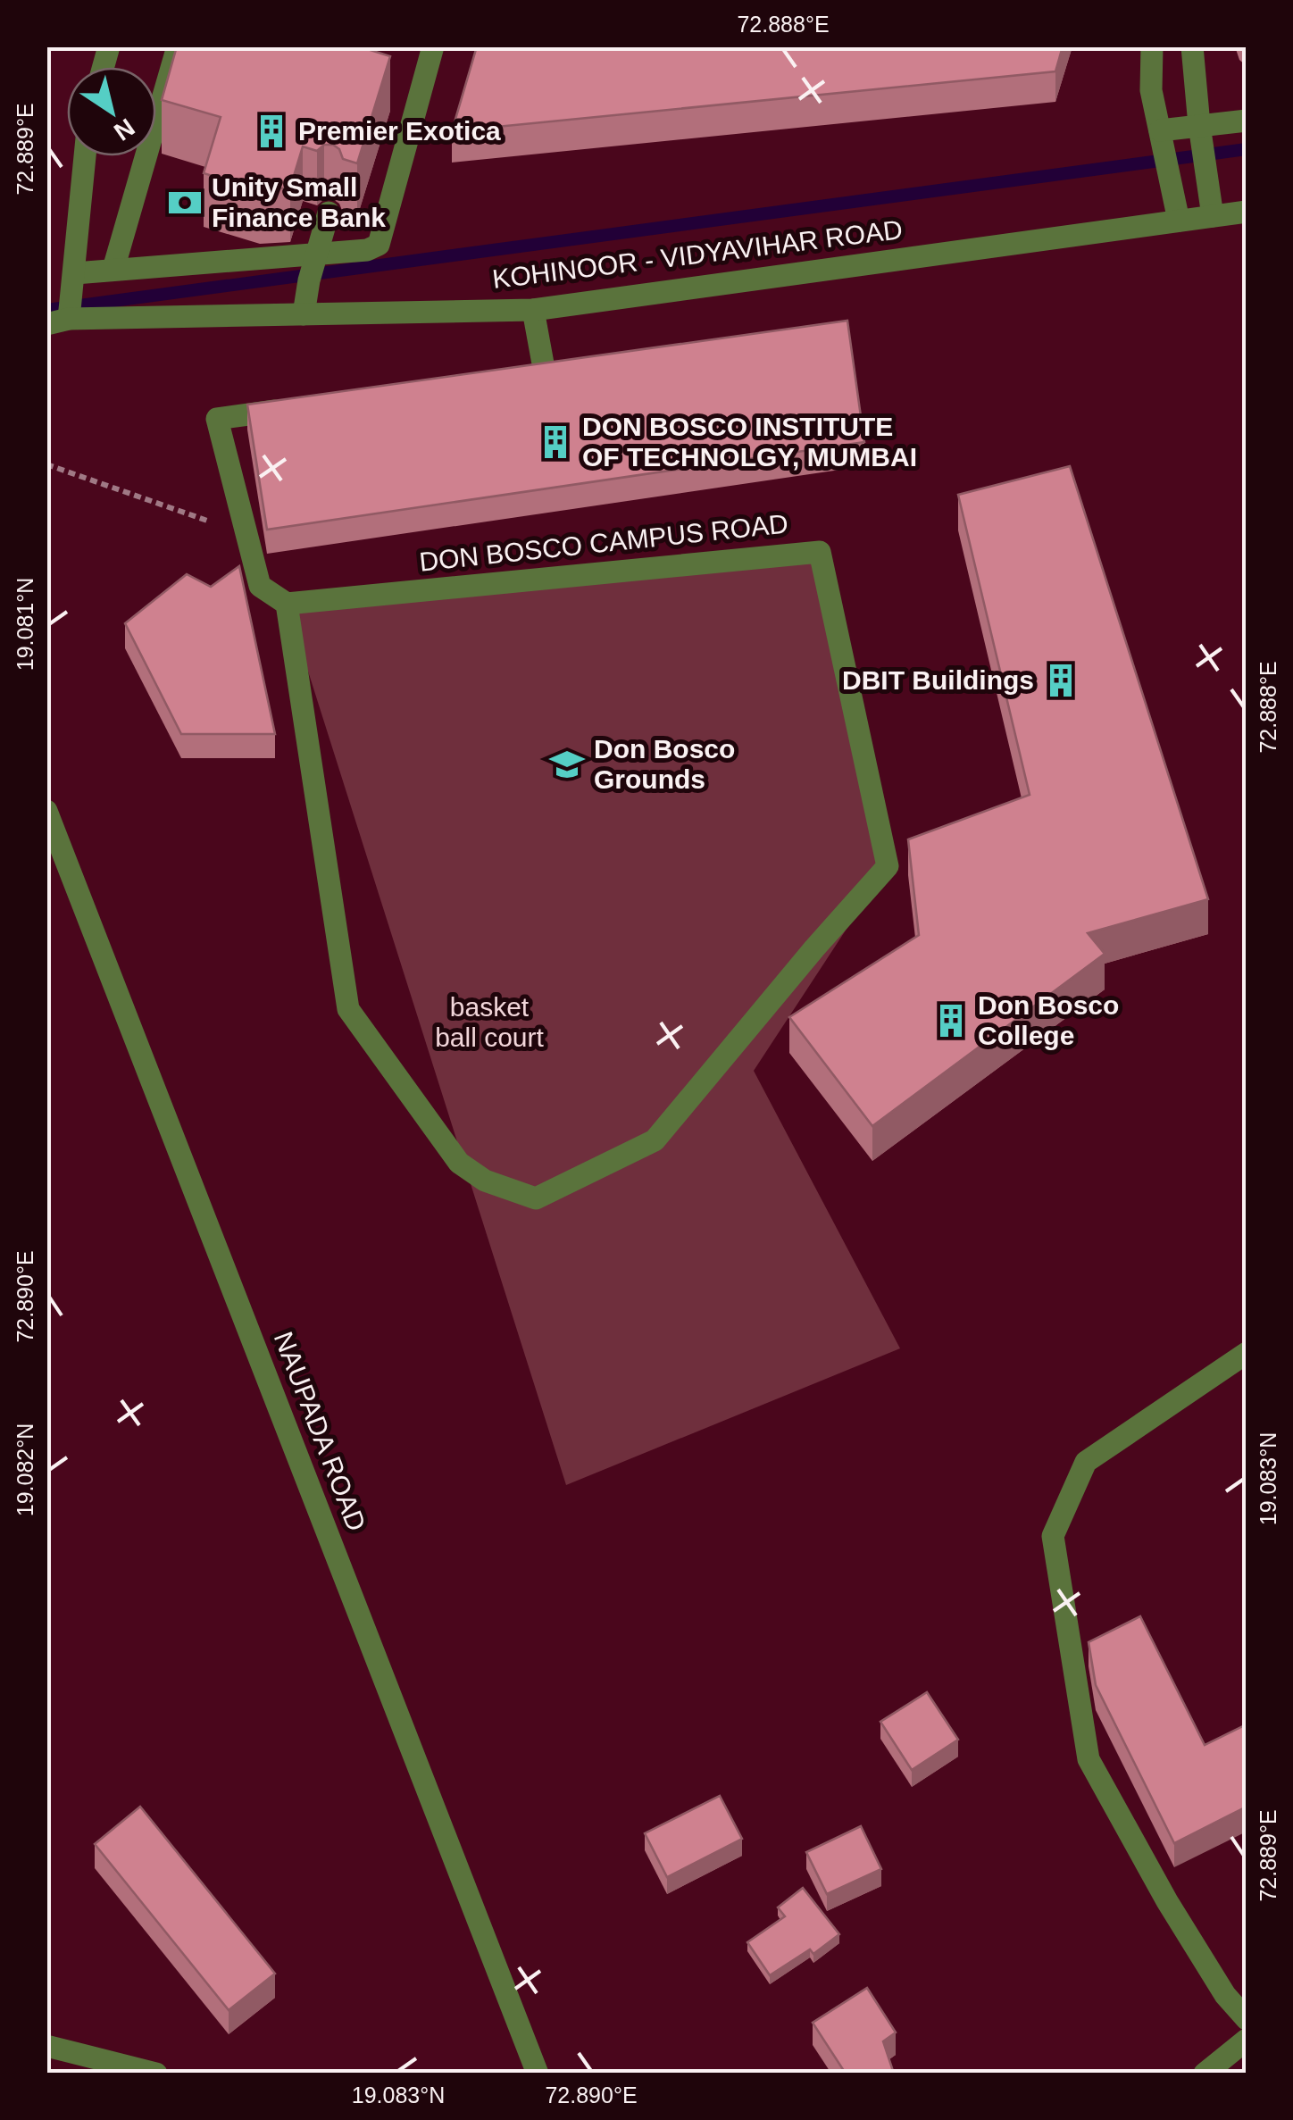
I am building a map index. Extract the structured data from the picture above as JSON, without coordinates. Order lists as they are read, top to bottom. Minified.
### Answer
{"streets":{"street":["KOHINOOR - VIDYAVIHAR ROAD","DON BOSCO CAMPUS ROAD","NAUPADA ROAD"]},"parks":["basket ball court"],"places":{"building":["Premier Exotica","DON BOSCO INSTITUTE OF TECHNOLGY, MUMBAI","DBIT Buildings","Don Bosco College"],"bank":["Unity Small Finance Bank"],"school or university":["Don Bosco Grounds"]},"north":"bottom right","coordinates":["72.888°E","72.889°E","19.081°N","72.890°E","19.082°N","19.083°N"]}
